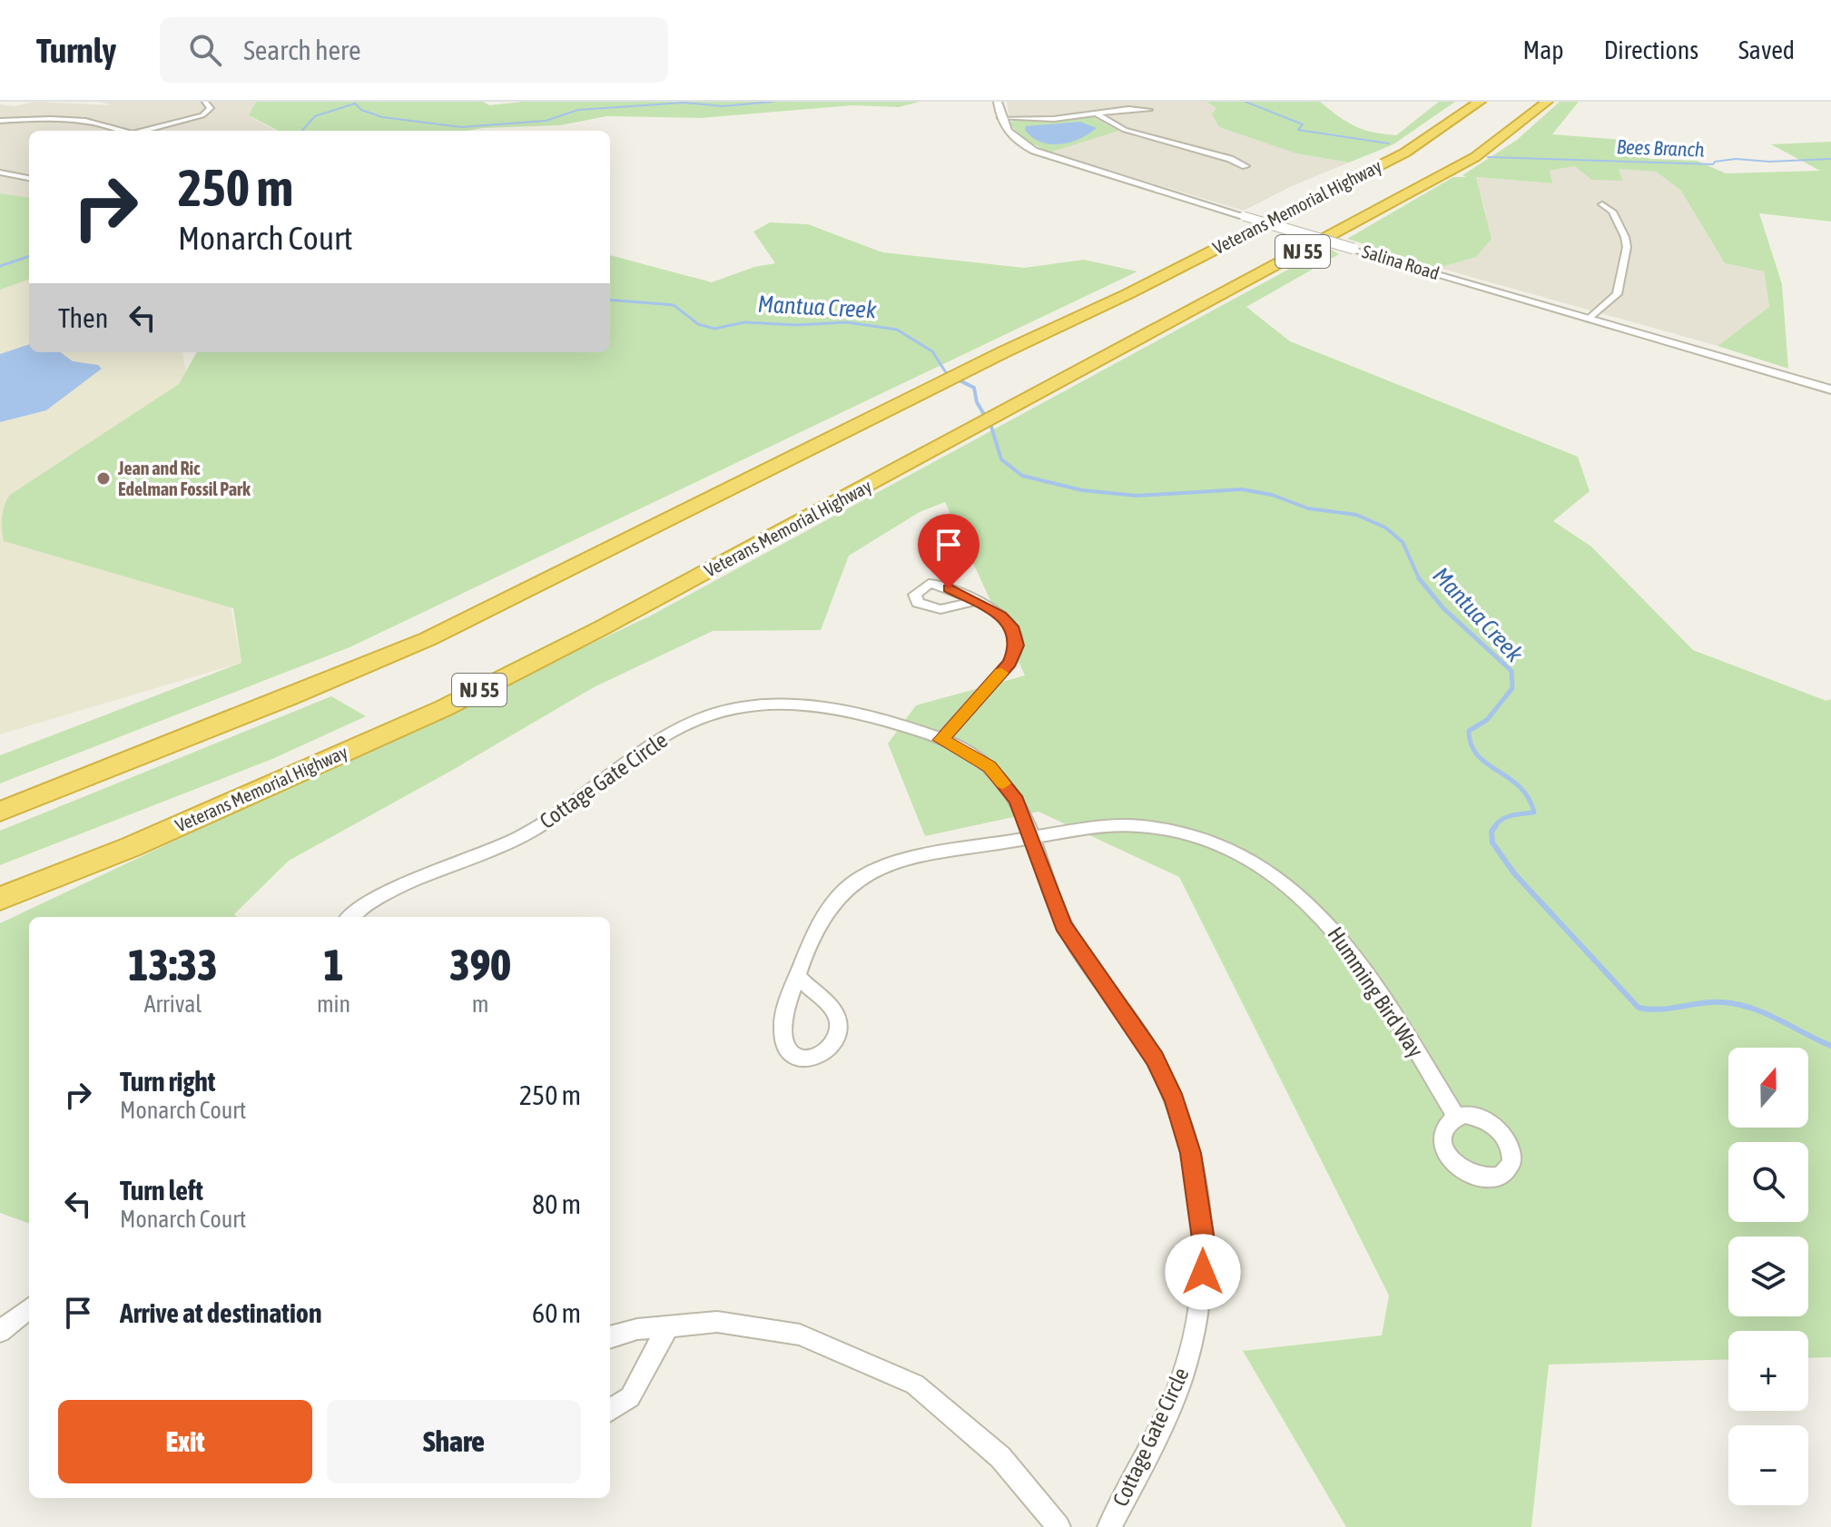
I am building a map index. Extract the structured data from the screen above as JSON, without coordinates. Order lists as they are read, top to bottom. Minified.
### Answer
{"streets":{"highway":["Veterans Memorial Highway","NJ 55"],"street":["Salina Road","Cottage Gate Circle","Humming Bird Way"]},"crossings":[["Cottage Gate Circle","Humming Bird Way"]],"water":["Bees Branch","Mantua Creek"],"places":["Jean and Ric Edelman Fossil Park"],"north":"top","page":{"header":"Turnly","search":"Search here","nav":["Map","Directions","Saved"],"turn":["250 m","Monarch Court"],"then":"Then","eta":["13:33","Arrival","1","min","390","m"],"list":[{"name":"Turn right","note":"Monarch Court","value":"250 m"},{"name":"Turn left","note":"Monarch Court","value":"80 m"},{"name":"Arrive at destination","value":"60 m"}],"map_buttons":["+","−"],"buttons":["Exit","Share"]}}
